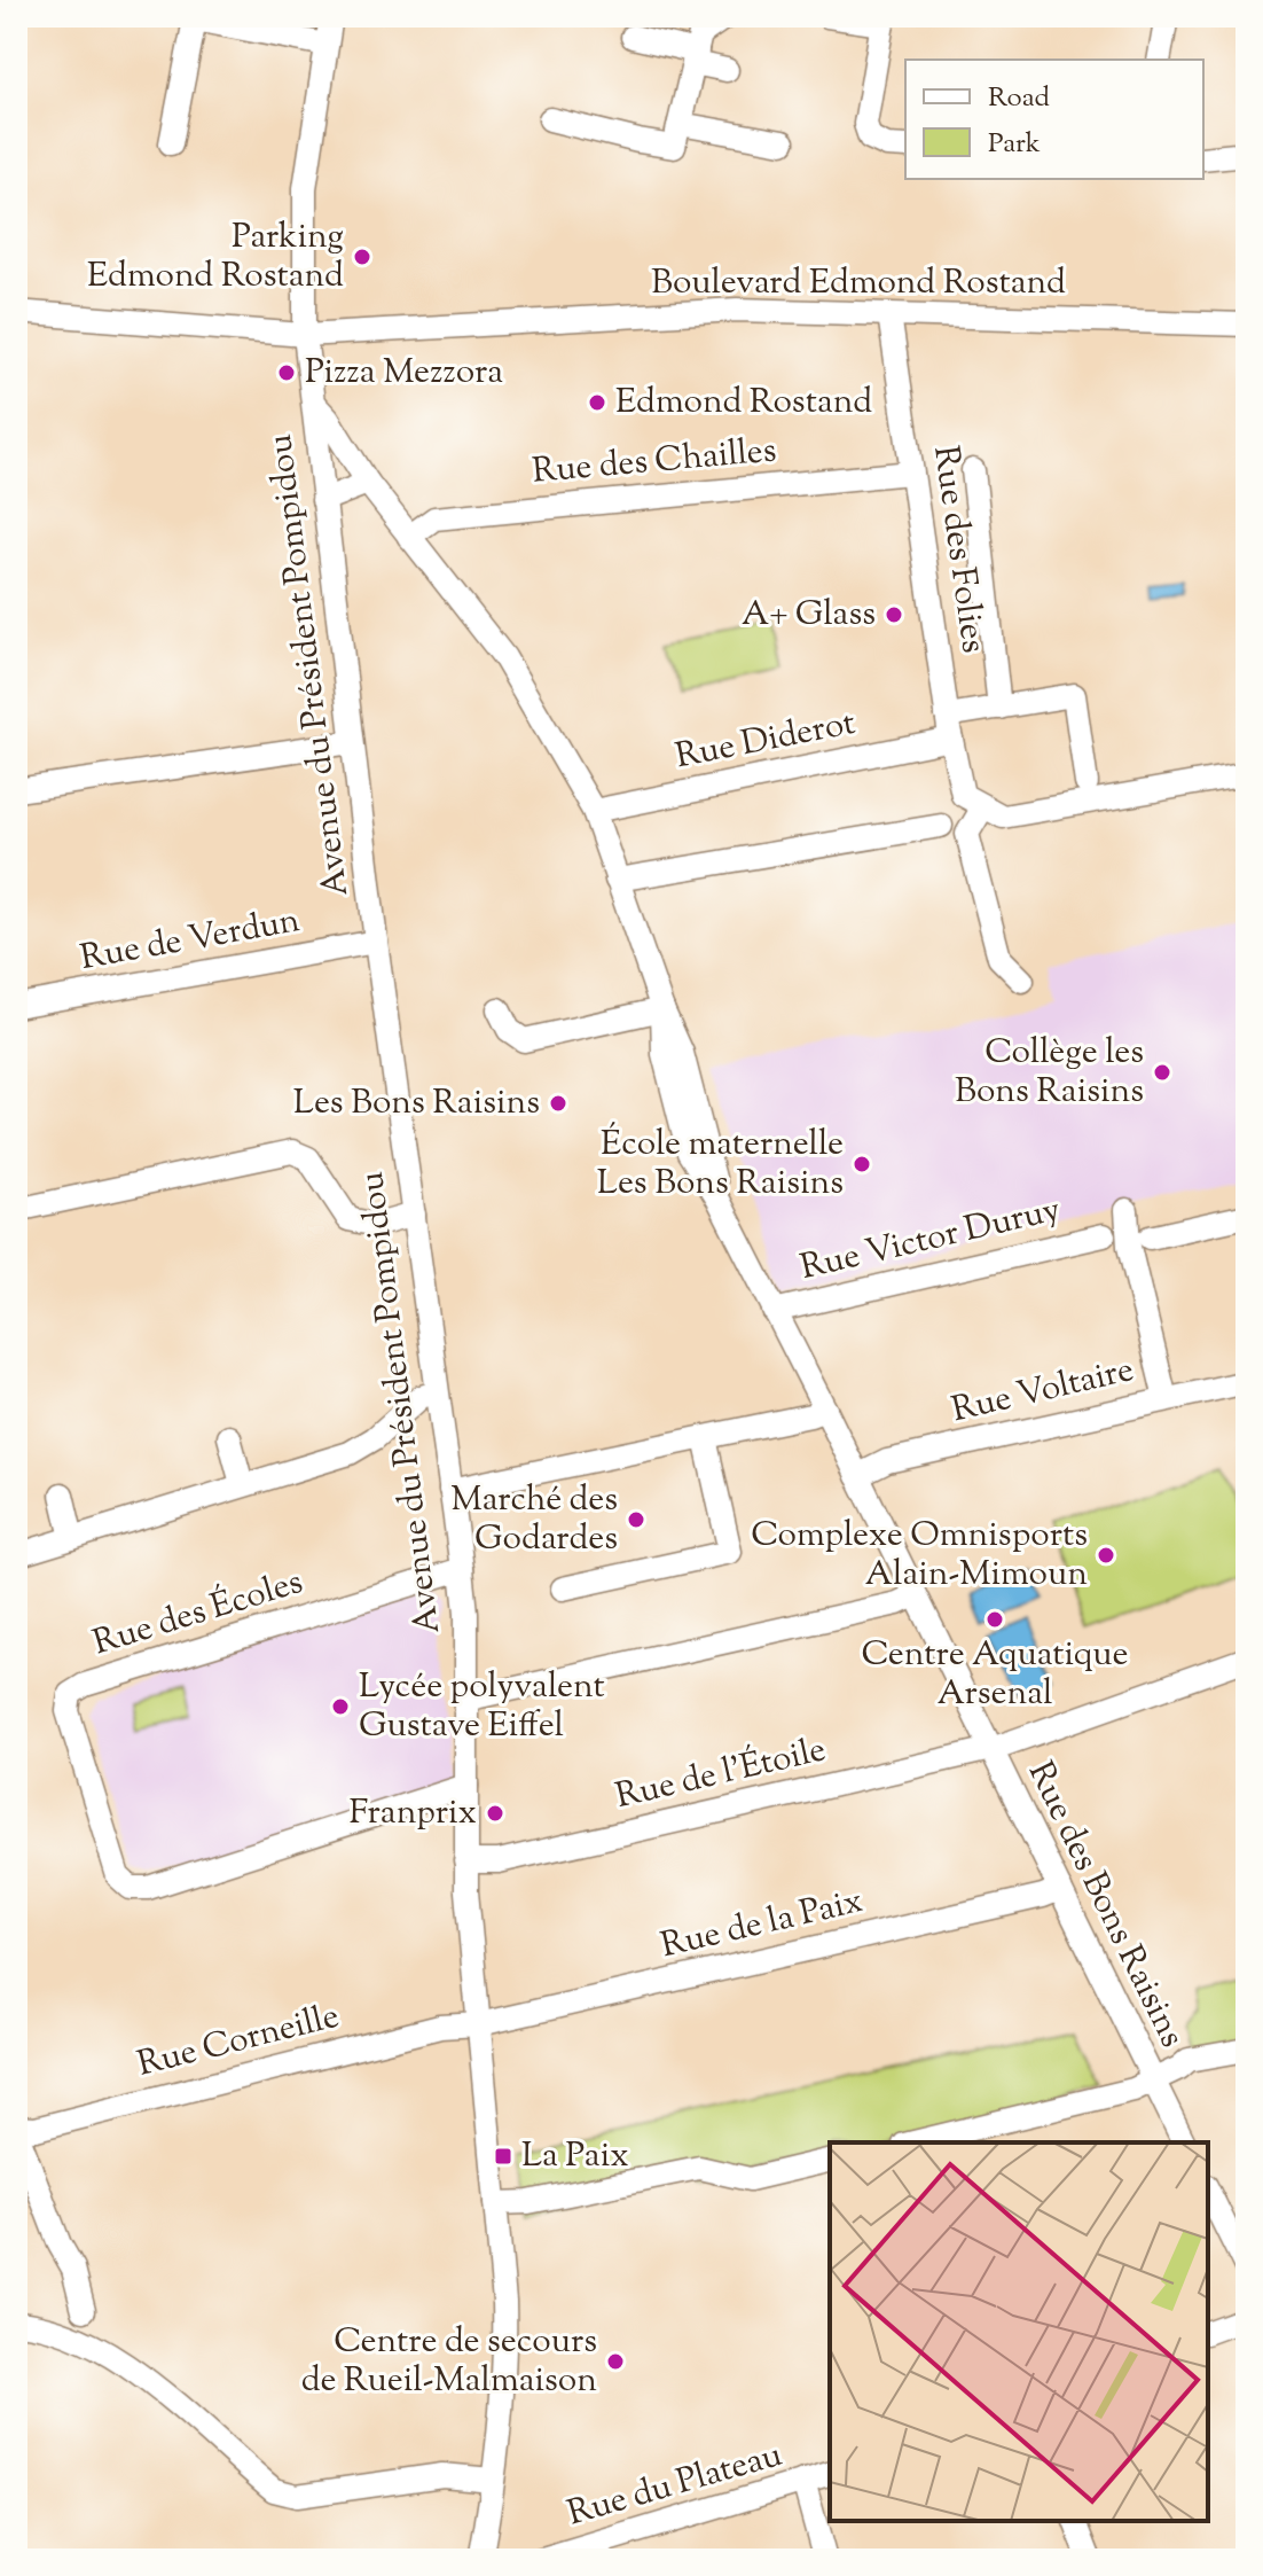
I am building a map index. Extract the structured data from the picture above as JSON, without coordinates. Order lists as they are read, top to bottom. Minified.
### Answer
{"streets":{"street":["Boulevard Edmond Rostand","Rue des Chailles","Rue des Folies","Avenue du Président Pompidou","Rue Diderot","Rue de Verdun","Rue Victor Duruy","Rue Voltaire","Rue des Écoles","Rue de l'Étoile","Rue des Bons Raisins","Rue de la Paix","Rue Corneille","Rue du Plateau"]},"crossings":[["Boulevard Edmond Rostand","Rue des Folies"],["Boulevard Edmond Rostand","Rue des Bons Raisins"],["Rue des Chailles","Rue des Folies"],["Rue des Chailles","Rue des Bons Raisins"],["Rue des Folies","Rue Diderot"],["Avenue du Président Pompidou","Rue de Verdun"],["Avenue du Président Pompidou","Rue des Écoles"],["Avenue du Président Pompidou","Rue de l'Étoile"],["Avenue du Président Pompidou","Rue des Bons Raisins"],["Avenue du Président Pompidou","Rue de la Paix"],["Avenue du Président Pompidou","Rue Corneille"],["Rue Diderot","Rue des Bons Raisins"],["Rue Victor Duruy","Rue des Bons Raisins"],["Rue Voltaire","Rue des Bons Raisins"],["Rue de l'Étoile","Rue des Bons Raisins"],["Rue des Bons Raisins","Rue de la Paix"],["Rue de la Paix","Rue Corneille"]],"places":{"other":["Parking Edmond Rostand","Pizza Mezzora","Edmond Rostand","A+ Glass","Collège les Bons Raisins","Les Bons Raisins","École maternelle Les Bons Raisins","Marché des Godardes","Complexe Omnisports Alain-Mimoun","Centre Aquatique Arsenal","Lycée polyvalent Gustave Eiffel","Franprix","Centre de secours de Rueil-Malmaison"],"transit":["La Paix"]},"legend":["Road","Park"]}
